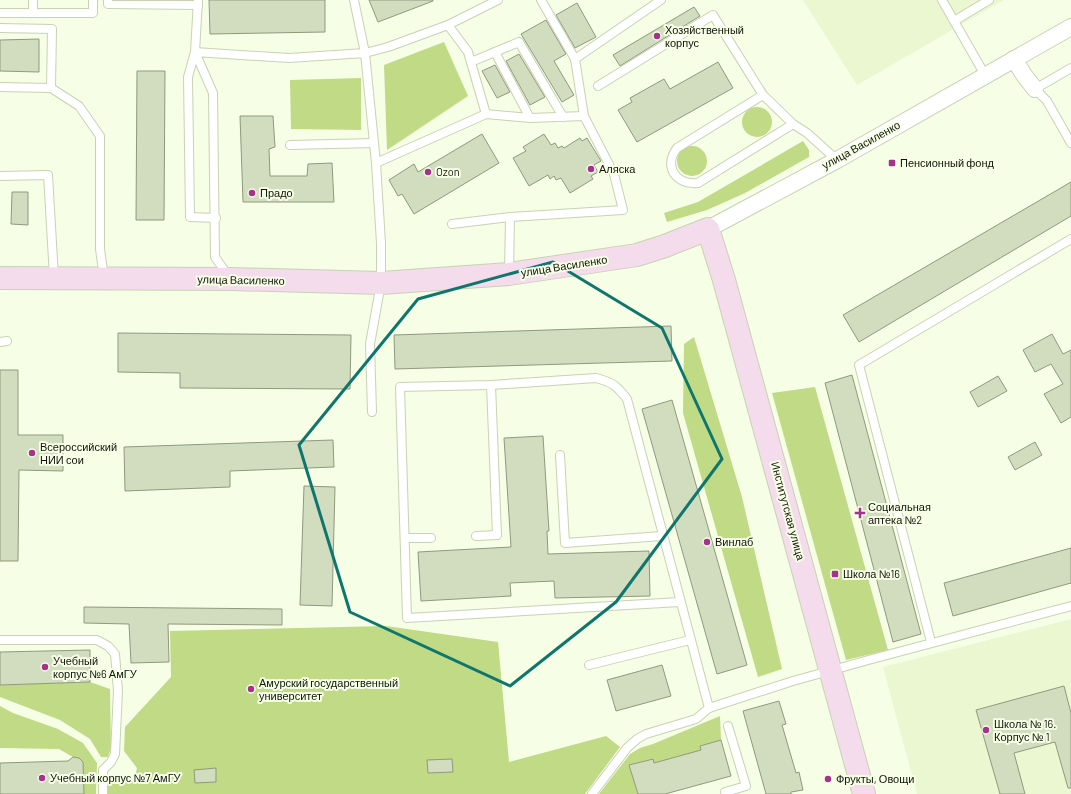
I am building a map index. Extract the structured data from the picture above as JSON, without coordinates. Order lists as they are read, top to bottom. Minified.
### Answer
{"streets":{"main road":["улица Василенко","Институтская улица"]},"crossings":[["улица Василенко","Институтская улица"]],"places":{"other":["Хозяйственный корпус","Аляска","Ozon","Прадо","Всероссийский НИИ сои","Винлаб","Учебный корпус №6 АмГУ","Амурский государственный университет","Школа № 16. Корпус № 1","Учебный корпус №7 АмГУ","Фрукты, Овощи"],"transit":["Пенсионный фонд","Школа №16"],"health":["Социальная аптека №2"]}}
